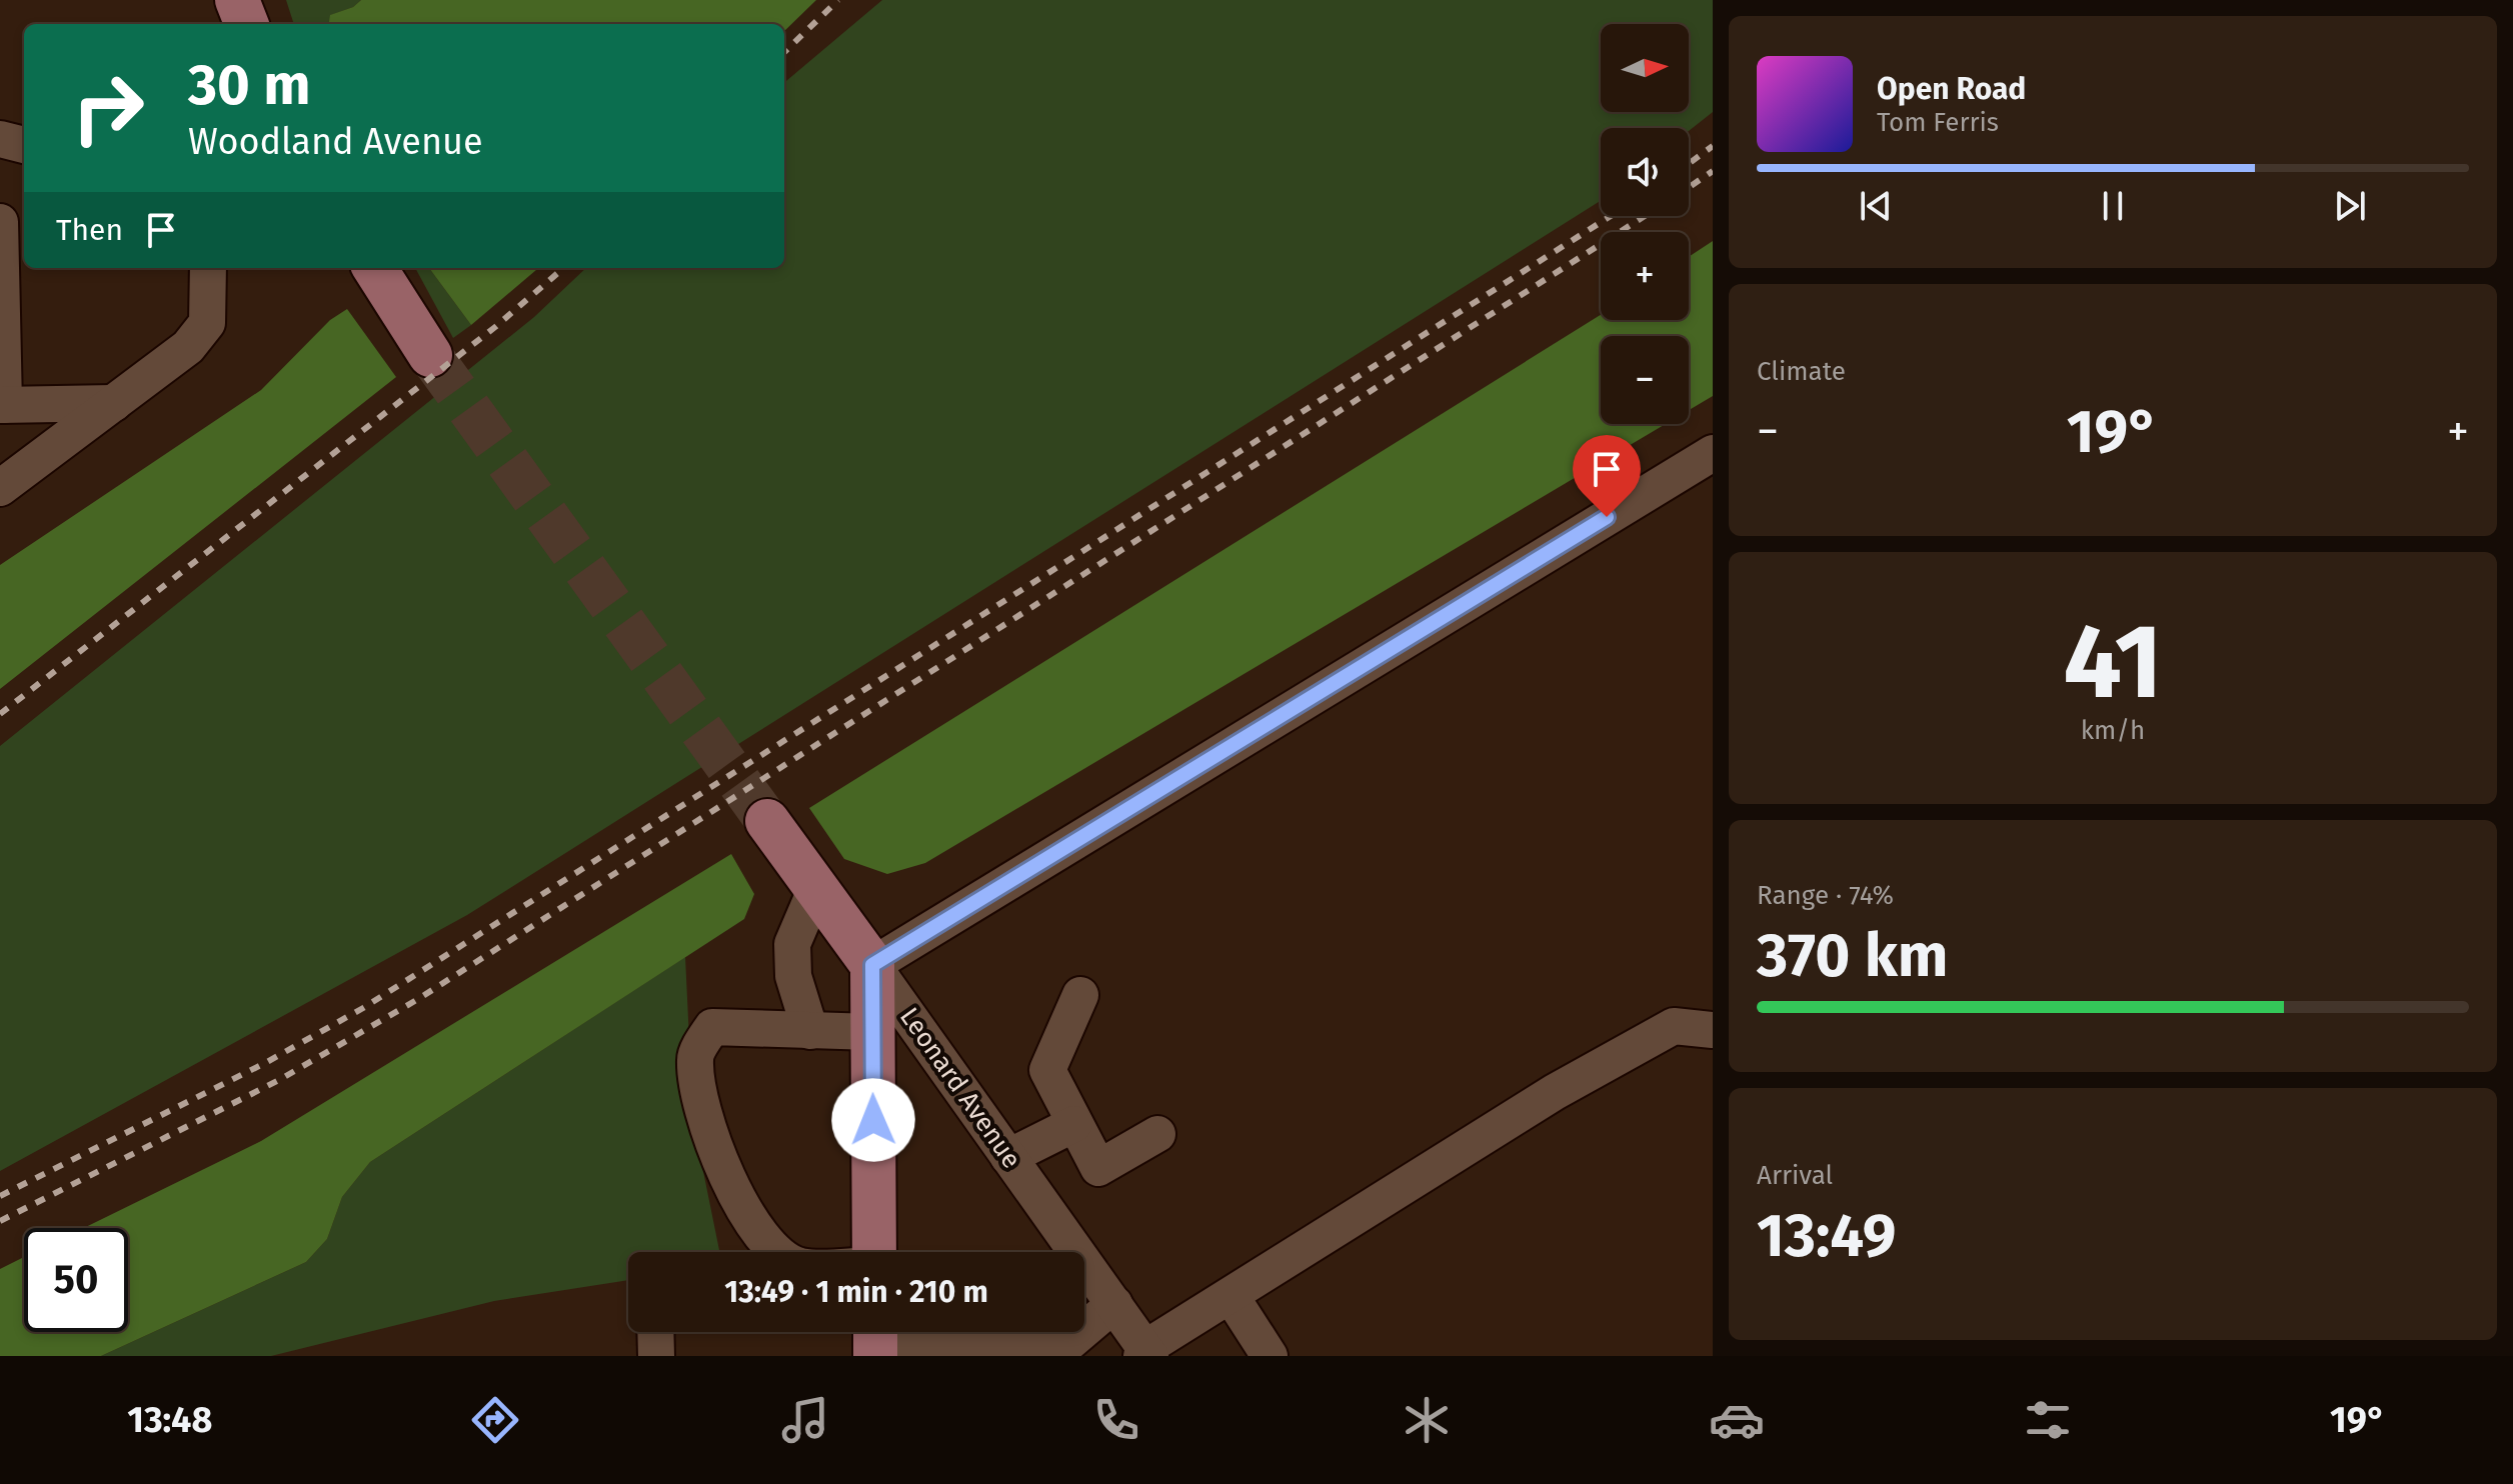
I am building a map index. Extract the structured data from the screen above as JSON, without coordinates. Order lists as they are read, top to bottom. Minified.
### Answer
{"streets":{"main road":["Leonard Avenue"]},"north":"right","page":{"map_buttons":["+","−"],"turn":["30 m","Woodland Avenue"],"song":["Open Road","Tom Ferris"],"then":"Then","tile":["Climate",["41","km/h"],["Range · 74%","370 km"],["Arrival","13:49"]],"heat":["−","19°","+"],"limit":"50","trip":"13:49 · 1 min · 210 m","tabs":["13:48","19°"]}}
